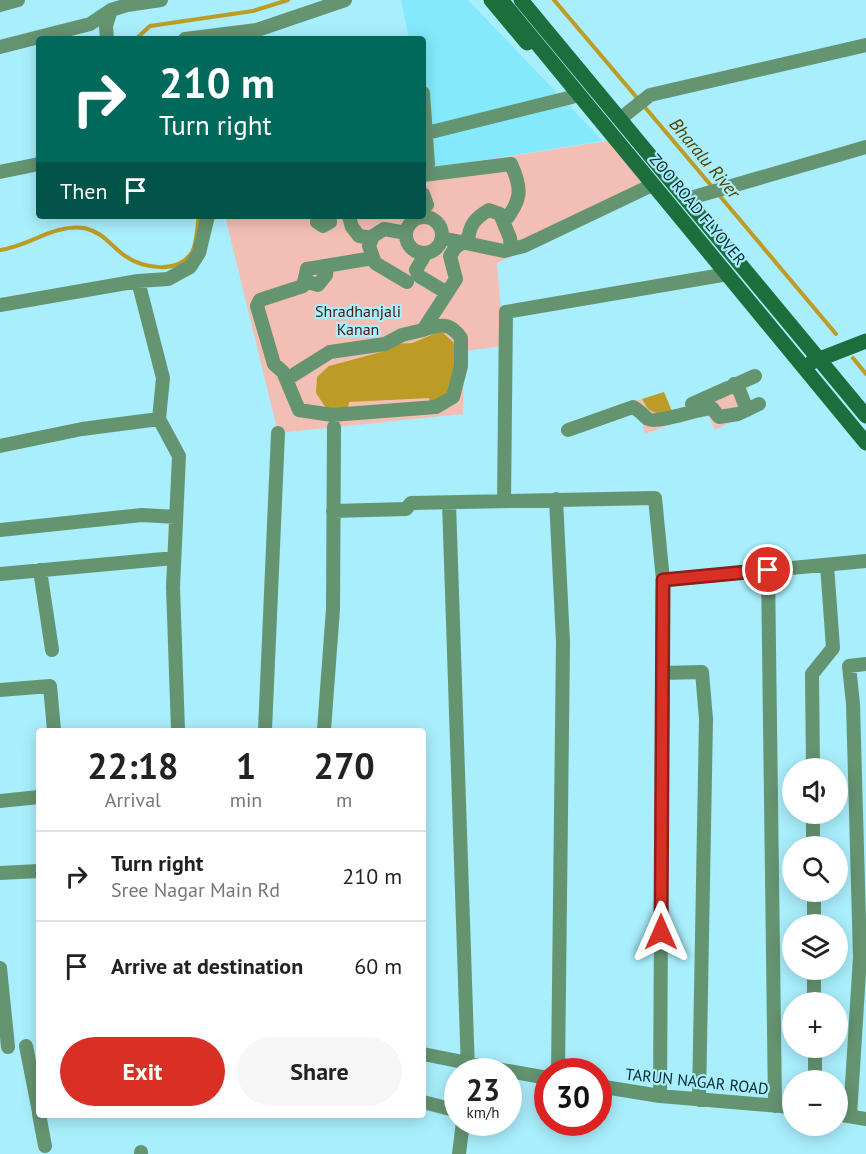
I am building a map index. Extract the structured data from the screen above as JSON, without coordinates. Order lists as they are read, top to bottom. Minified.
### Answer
{"streets":{"main road":["ZOO ROAD FLYOVER"],"street":["TARUN NAGAR ROAD"]},"water":["Bharalu River"],"parks":["Shradhanjali Kanan"],"page":{"turn":["210 m","Turn right"],"then":"Then","eta":["22:18","Arrival","1","min","270","m"],"map_buttons":["+","−"],"list":[{"name":"Turn right","note":"Sree Nagar Main Rd","value":"210 m"},{"name":"Arrive at destination","value":"60 m"}],"buttons":["Exit","Share"],"speed":"23 km/h","limit":"30"}}
